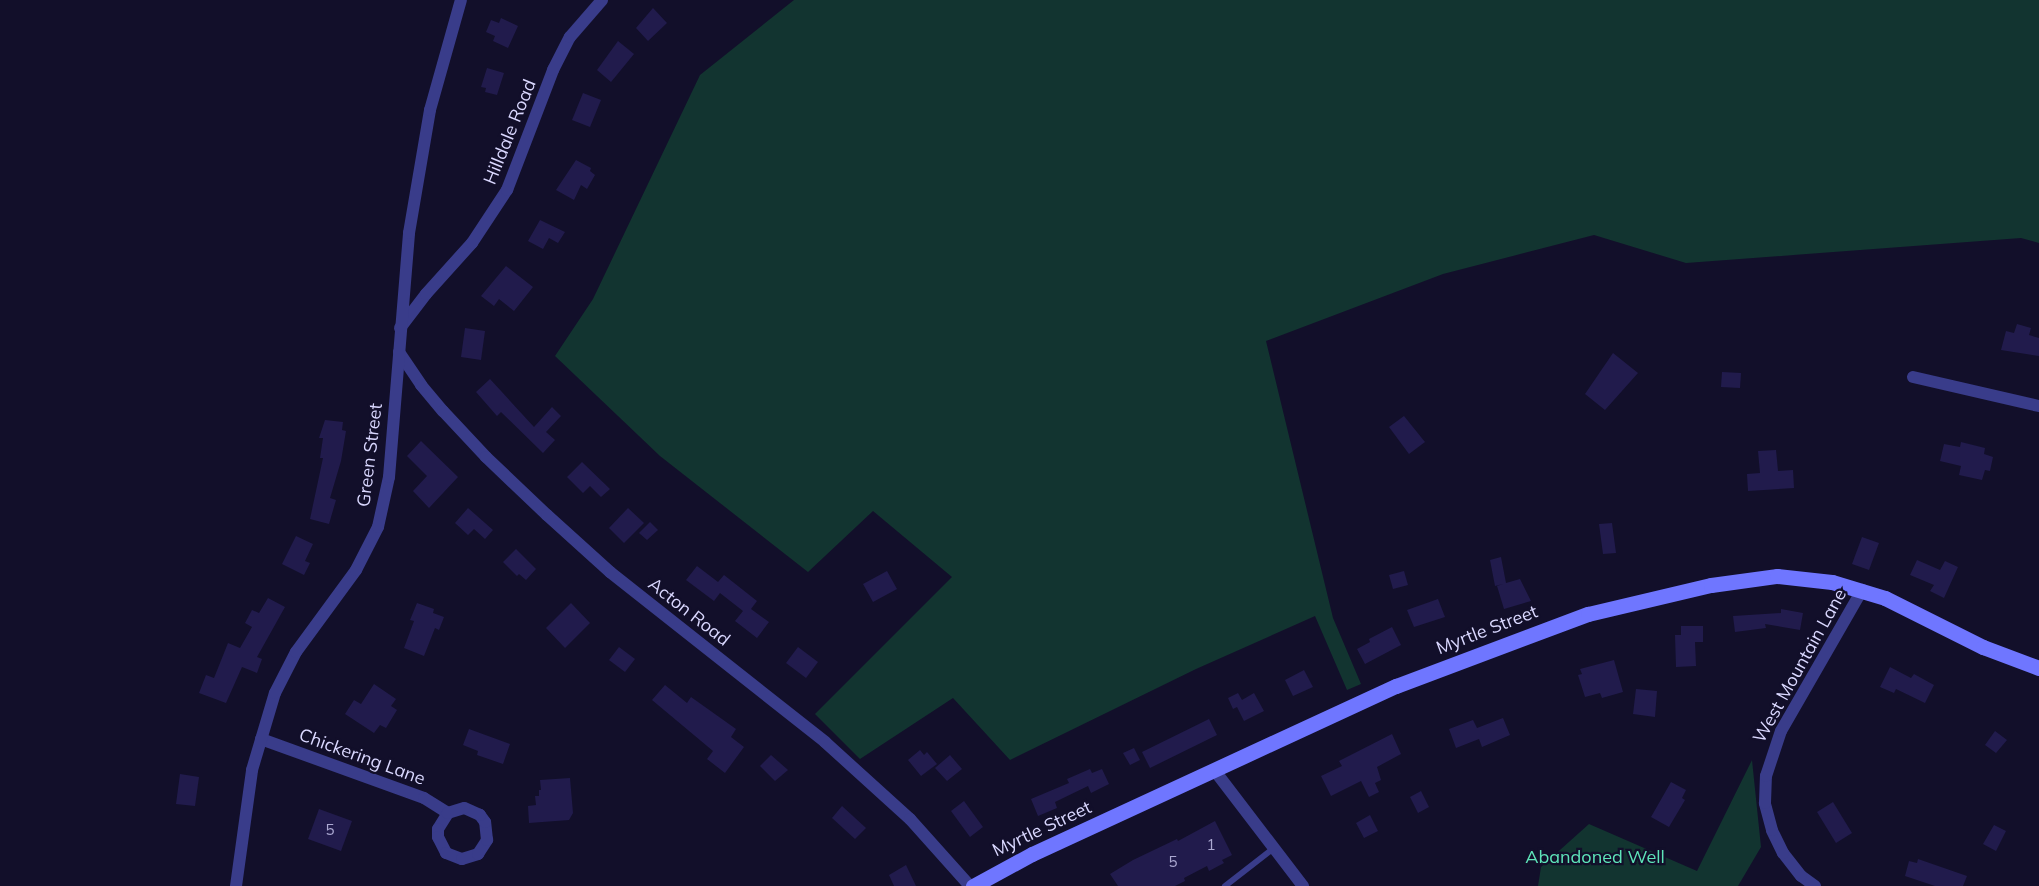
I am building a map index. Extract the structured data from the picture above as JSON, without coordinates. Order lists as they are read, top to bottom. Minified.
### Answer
{"streets":{"street":["Hilldale Road","Green Street","Acton Road","Myrtle Street","West Mountain Lane","Chickering Lane"]},"crossings":[["Hilldale Road","Green Street"],["Green Street","Acton Road"],["Green Street","Chickering Lane"],["Acton Road","Myrtle Street"],["Myrtle Street","West Mountain Lane"]],"parks":["Abandoned Well"],"house_numbers":["5","1","5"]}
